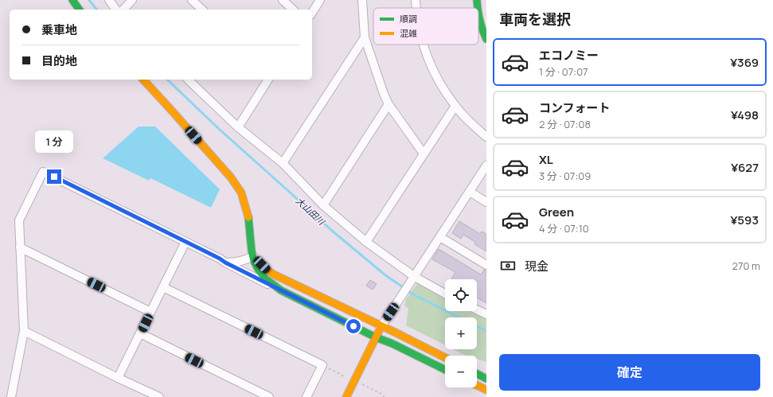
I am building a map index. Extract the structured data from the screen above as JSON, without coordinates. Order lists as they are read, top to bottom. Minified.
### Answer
{"water":["大山田川"],"legend":["順調","混雑"],"page":{"heading":"車両を選択","banner":["乗車地","目的地"],"list":[{"name":"エコノミー","note":"1 分 · 07:07","value":"¥369"},{"name":"コンフォート","note":"2 分 · 07:08","value":"¥498"},{"name":"XL","note":"3 分 · 07:09","value":"¥627"},{"name":"Green","note":"4 分 · 07:10","value":"¥593"}],"bubble":"1 分","pay":["現金","270 m"],"map_buttons":["+","−"],"buttons":"確定"}}
